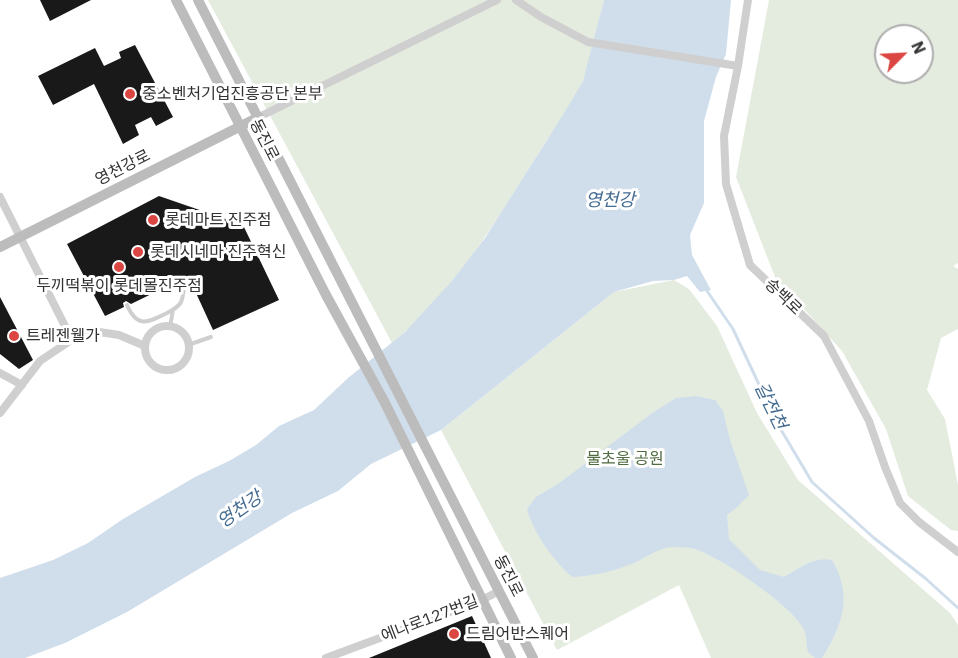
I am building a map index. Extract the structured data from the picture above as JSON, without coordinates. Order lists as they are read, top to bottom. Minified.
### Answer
{"streets":{"street":["동진로","영천강로","송백로","에나로127번길"]},"crossings":[["동진로","영천강로"],["동진로","에나로127번길"]],"water":["영천강","갈전천"],"parks":["물초울 공원"],"places":["중소벤처기업진흥공단 본부","롯데마트 진주점","롯데시네마 진주혁신","두끼떡볶이 롯데몰진주점","트레젠웰가","드림어반스퀘어"],"north":"top right"}
